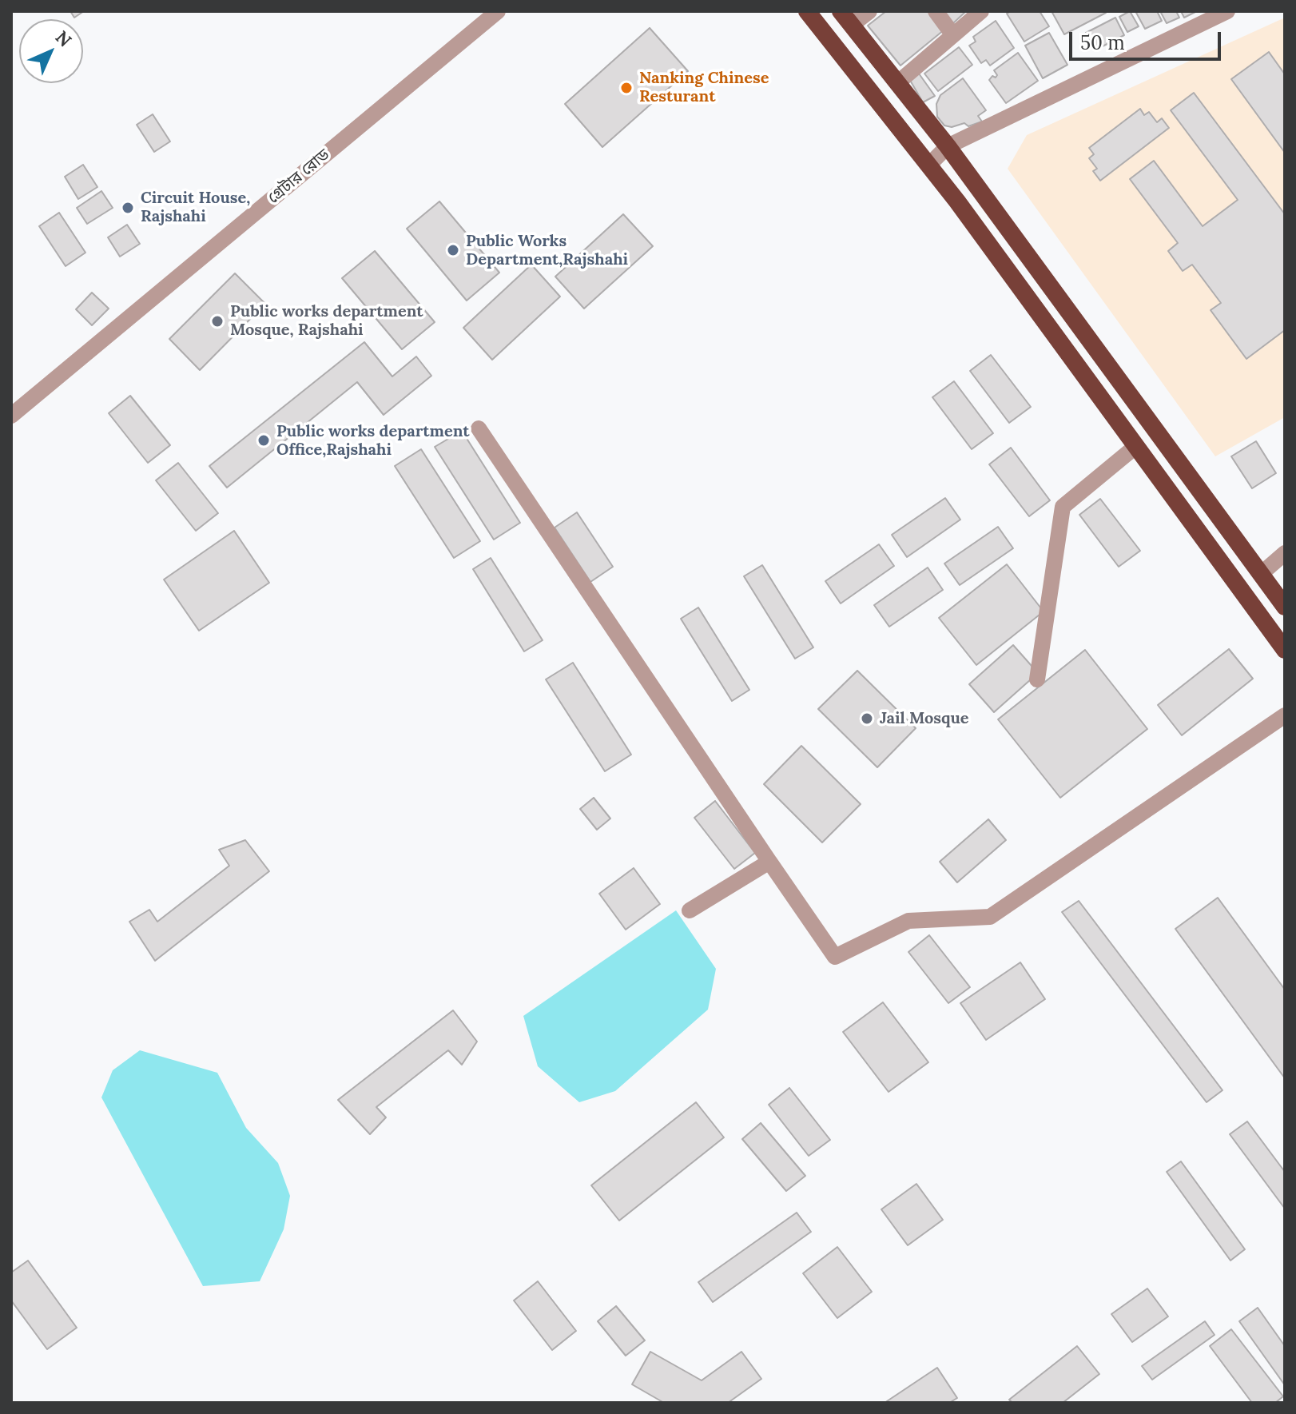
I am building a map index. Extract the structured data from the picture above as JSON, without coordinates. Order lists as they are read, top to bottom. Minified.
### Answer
{"streets":{"street":["গ্রেটার রোড"]},"places":["Nanking Chinese Resturant","Circuit House, Rajshahi","Public Works Department,Rajshahi","Public works department Mosque, Rajshahi","Public works department Office,Rajshahi","Jail Mosque"],"scale_bar":"50 m","north":"top right"}
